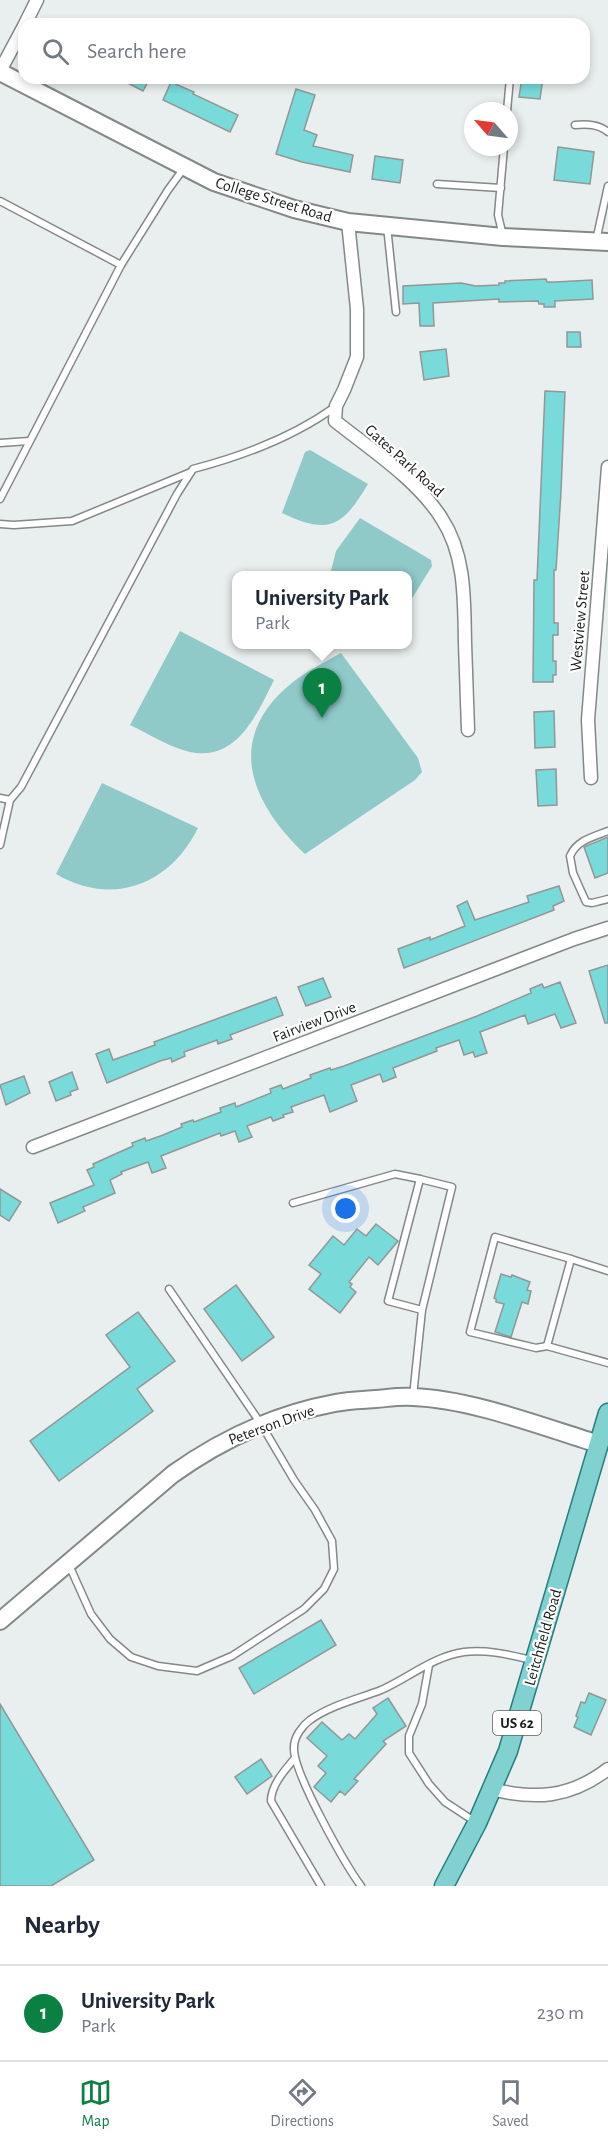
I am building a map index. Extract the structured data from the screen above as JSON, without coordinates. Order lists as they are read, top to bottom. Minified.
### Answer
{"streets":{"main road":["Leitchfield Road","US 62"],"street":["College Street Road","Gates Park Road","Westview Street","Fairview Drive","Peterson Drive"]},"crossings":[["Peterson Drive","Leitchfield Road"]],"north":"top left","page":{"search":"Search here","popup":["University Park","Park"],"pins":"1","heading":"Nearby","list":[{"mark":"1","name":"University Park","note":"Park","value":"230 m"}],"nav":["Map","Directions","Saved"]}}
